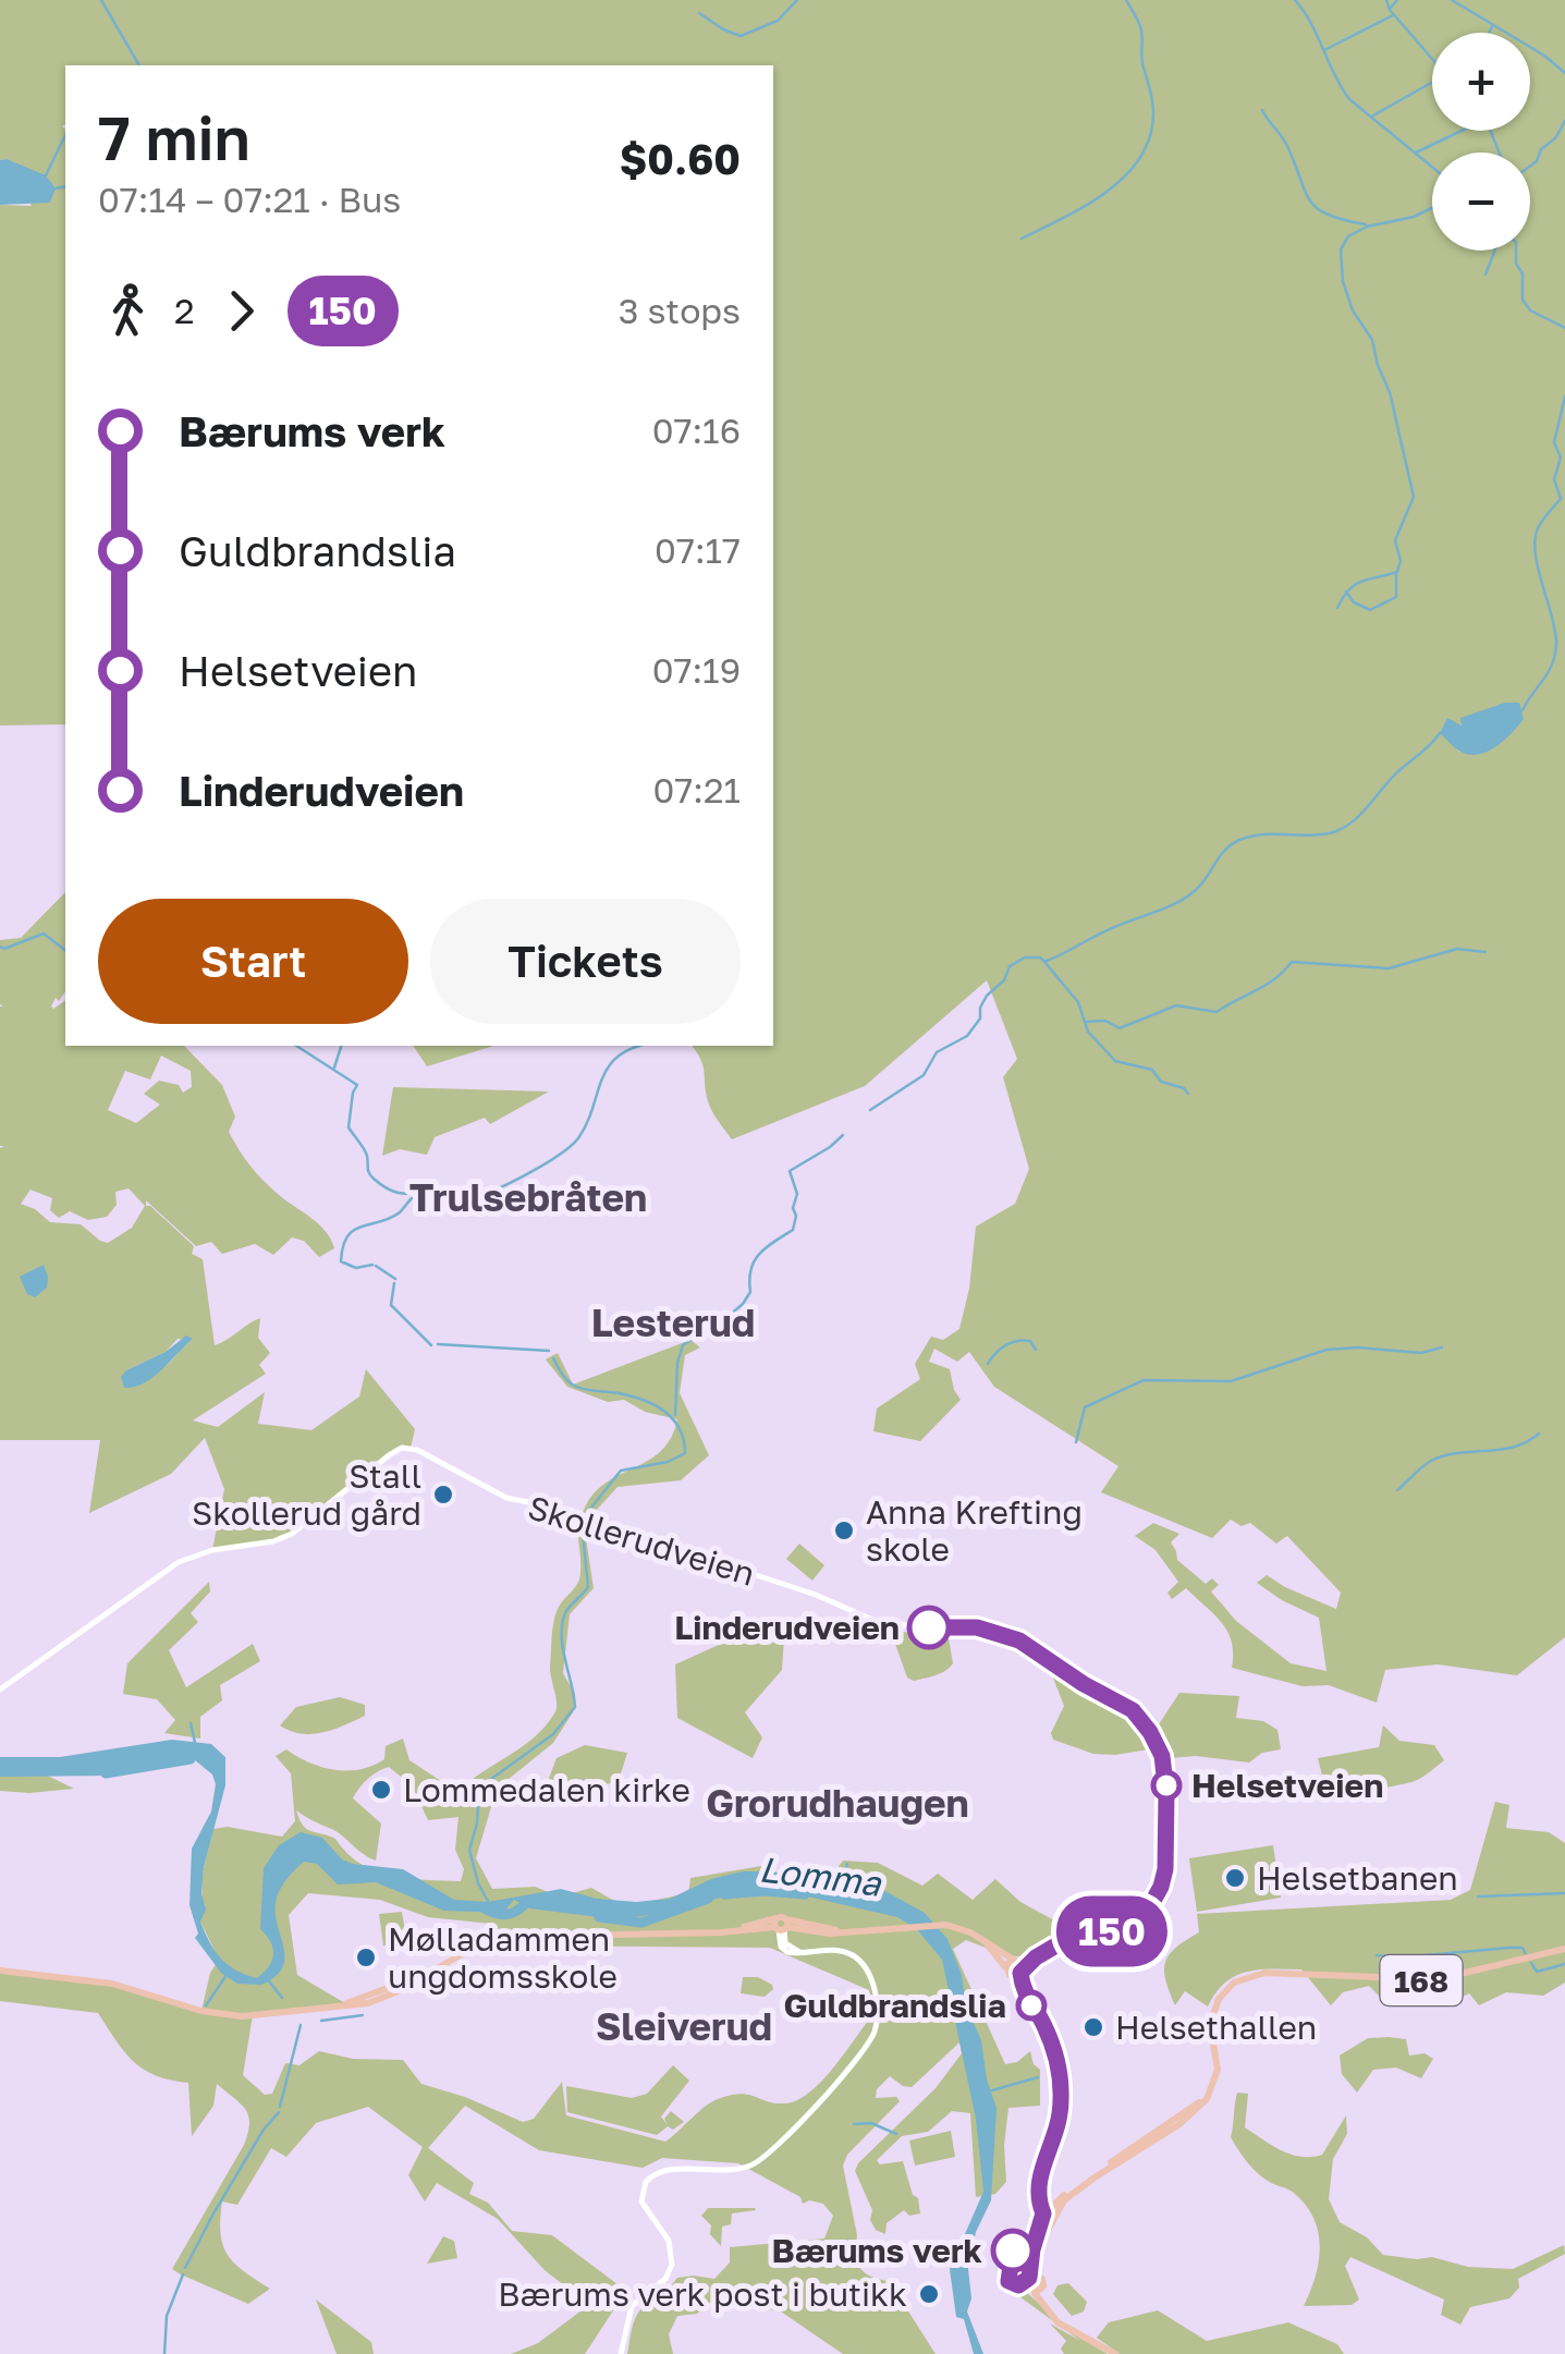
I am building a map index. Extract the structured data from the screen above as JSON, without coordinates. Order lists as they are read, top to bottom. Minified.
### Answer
{"streets":{"main road":["168"],"street":["Skollerudveien"]},"districts":["Trulsebråten","Lesterud","Grorudhaugen","Sleiverud"],"water":["Lomma"],"places":["Stall Skollerud gård","Anna Krefting skole","Linderudveien","Helsetveien","Lommedalen kirke","Helsetbanen","Mølladammen ungdomsskole","Guldbrandslia","Helsethallen","Bærums verk","Bærums verk post i butikk"],"lines":["bus line 150"],"page":{"on_map":"150","map_buttons":["+","−"],"heading":["7 min","07:14 – 07:21 · Bus","$0.60"],"legs":["2","150","3 stops"],"list":[{"name":"Bærums verk","value":"07:16"},{"name":"Guldbrandslia","value":"07:17"},{"name":"Helsetveien","value":"07:19"},{"name":"Linderudveien","value":"07:21"}],"buttons":["Start","Tickets"]}}
